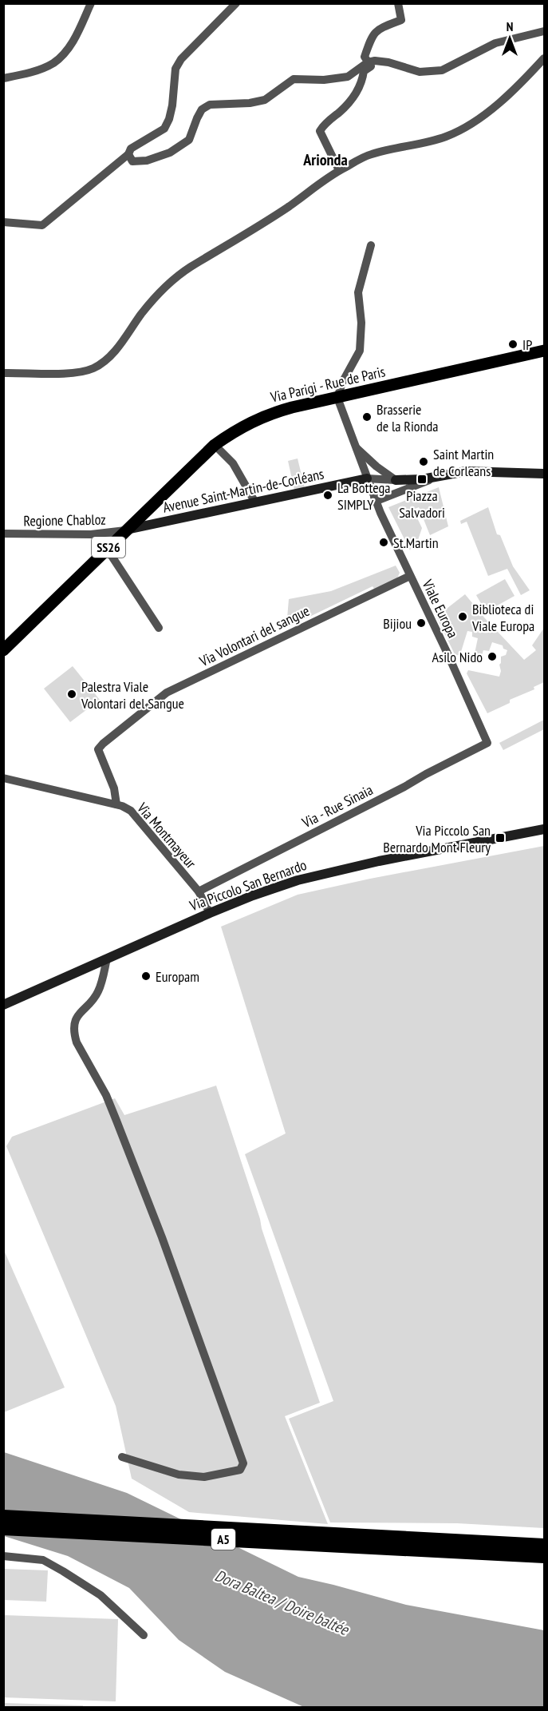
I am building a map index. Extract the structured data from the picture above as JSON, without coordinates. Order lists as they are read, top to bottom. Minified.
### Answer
{"streets":{"highway":["A5"],"main road":["Via Parigi - Rue de Paris","SS26"],"street":["Avenue Saint-Martin-de-Corléans","Regione Chabloz","Viale Europa","Via Volontari del sangue","Via - Rue Sinaia","Via Montmayeur","Via Piccolo San Bernardo"]},"crossings":[["Via Parigi - Rue de Paris","Avenue Saint-Martin-de-Corléans"],["Via Parigi - Rue de Paris","Regione Chabloz"],["Avenue Saint-Martin-de-Corléans","Regione Chabloz"],["Viale Europa","Via Volontari del sangue"],["Viale Europa","Via - Rue Sinaia"],["Via Volontari del sangue","Via Montmayeur"],["Via - Rue Sinaia","Via Montmayeur"],["Via Montmayeur","Via Piccolo San Bernardo"]],"districts":["Arionda"],"water":["Dora Baltea / Doire baltée"],"places":{"other":["IP","Brasserie de la Rionda","Saint Martin de Corleans","La Bottega SIMPLY","St.Martin","Biblioteca di Viale Europa","Bijiou","Asilo Nido","Palestra Viale Volontari del Sangue","Europam"],"transit":["Piazza Salvadori","Via Piccolo San Bernardo Mont Fleury"]},"north":"top"}
